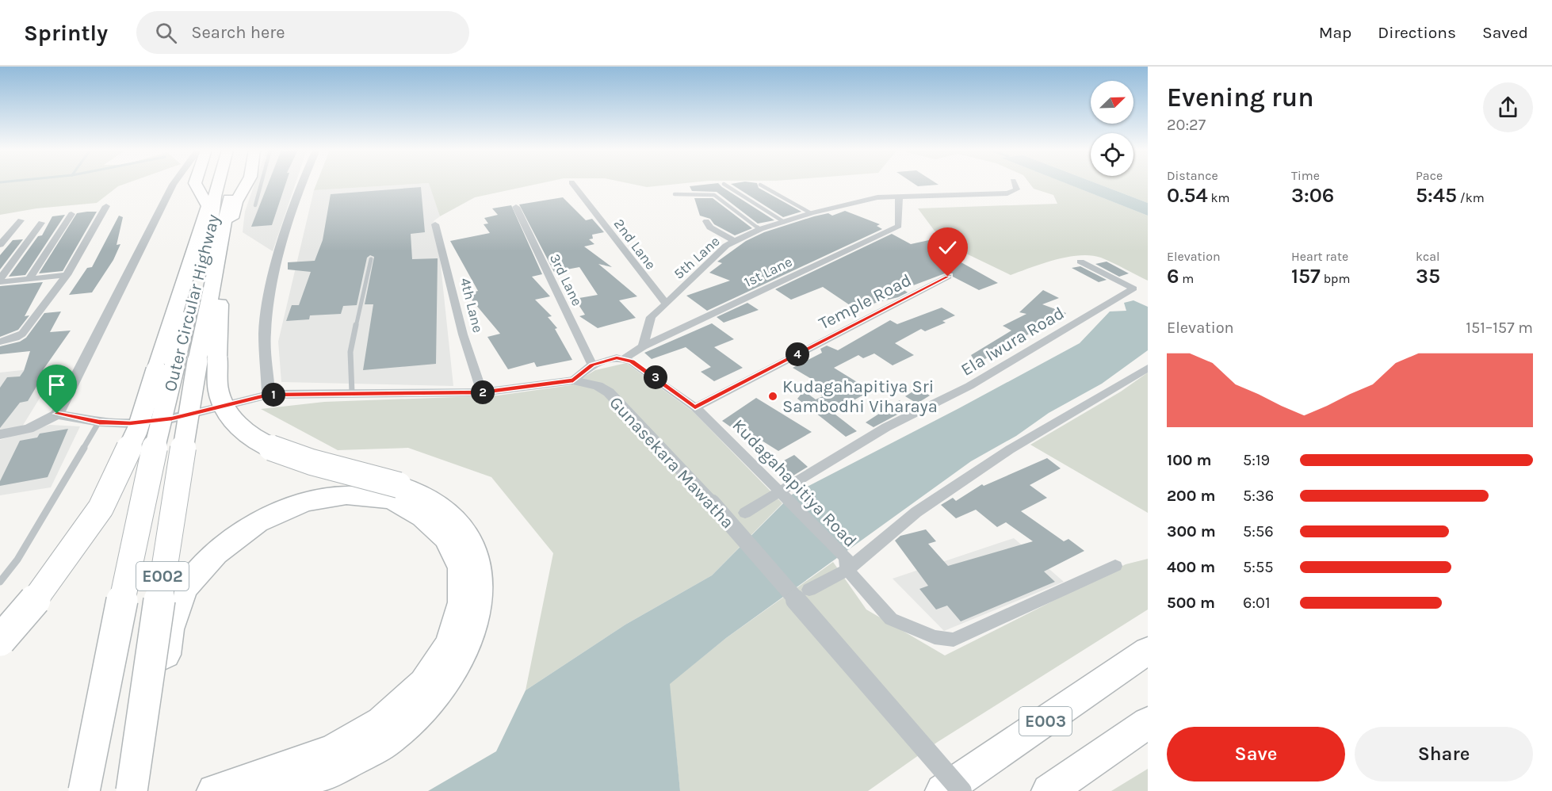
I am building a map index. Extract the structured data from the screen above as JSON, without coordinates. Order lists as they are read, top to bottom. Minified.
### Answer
{"streets":{"highway":["Outer Circular Highway","E002","E003"],"street":["2nd Lane","5th Lane","1st Lane","3rd Lane","Temple Road","4th Lane","Ela Iwura Road","Gunasekara Mawatha","Kudagahapitiya Road"]},"crossings":[["2nd Lane","5th Lane"],["5th Lane","1st Lane"],["1st Lane","Kudagahapitiya Road"],["Temple Road","Kudagahapitiya Road"],["4th Lane","Gunasekara Mawatha"],["Ela Iwura Road","Kudagahapitiya Road"]],"places":["Kudagahapitiya Sri Sambodhi Viharaya"],"north":"top right","page":{"header":"Sprintly","search":"Search here","nav":["Map","Directions","Saved"],"heading":["Evening run","20:27"],"stats":[["Distance","0.54 km"],["Time","3:06"],["Pace","5:45 /km"],["Elevation","6 m"],["Heart rate","157 bpm"],["kcal","35"]],"chart":["Elevation","151–157 m"],"pins":["4","3","2","1"],"list":[{"name":"100 m","note":"5:19"},{"name":"200 m","note":"5:36"},{"name":"300 m","note":"5:56"},{"name":"400 m","note":"5:55"},{"name":"500 m","note":"6:01"}],"buttons":["Save","Share"]}}
